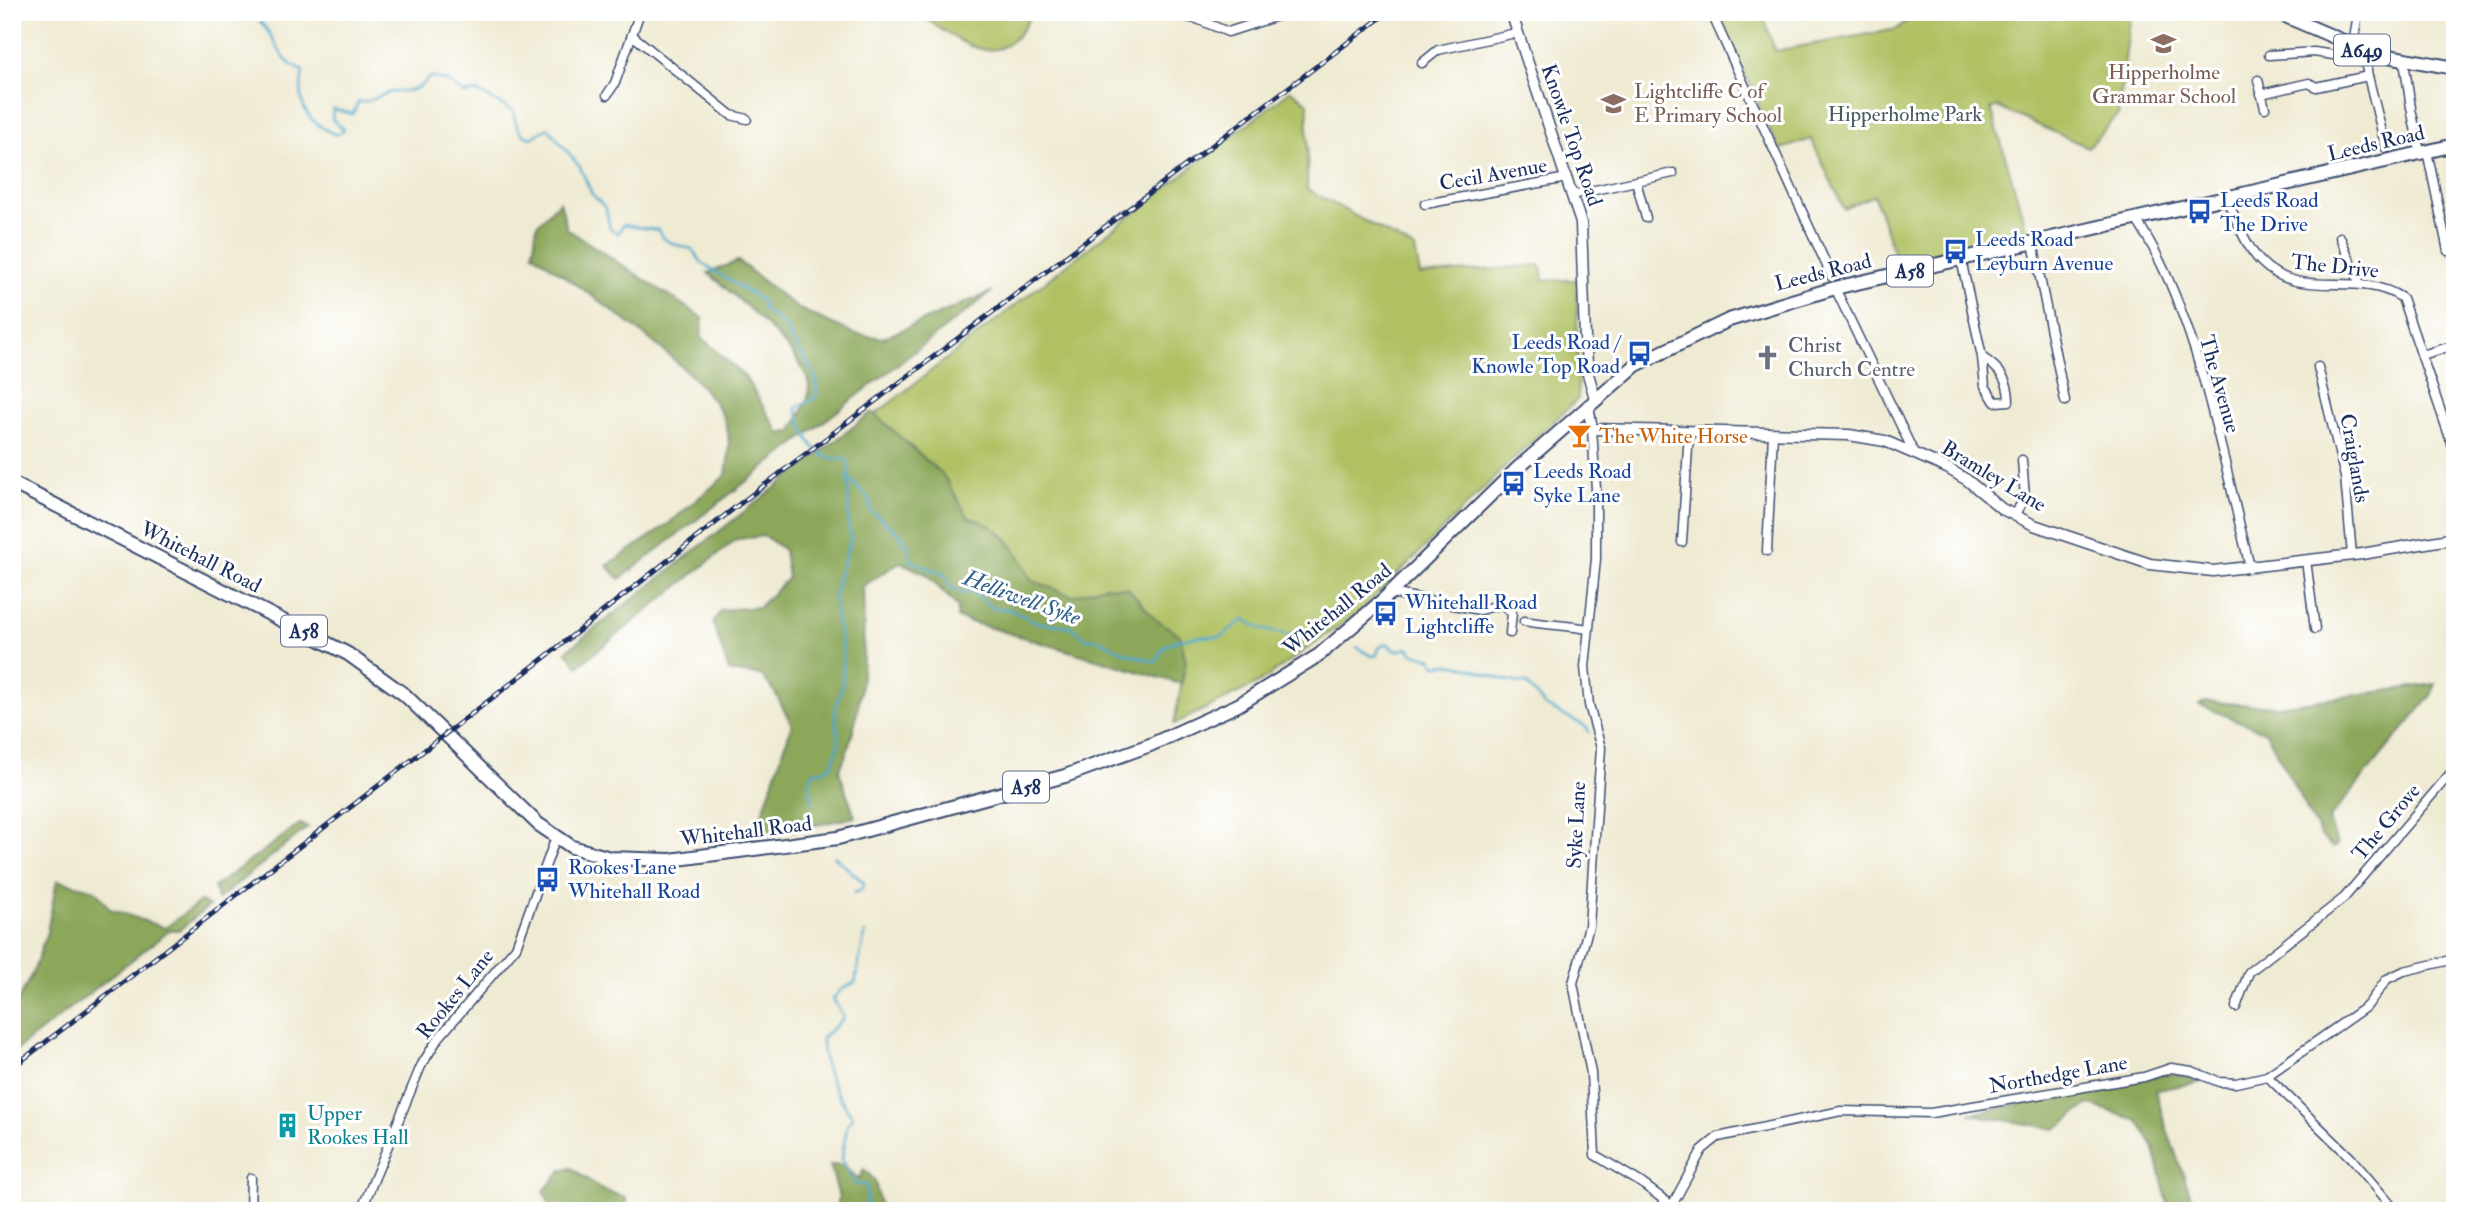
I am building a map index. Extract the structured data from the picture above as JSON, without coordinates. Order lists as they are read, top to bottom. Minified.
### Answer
{"streets":{"main road":["A649","Leeds Road","A58","Whitehall Road"],"street":["Knowle Top Road","Cecil Avenue","The Drive","The Avenue","Craiglands","Bramley Lane","The Grove","Syke Lane","Rookes Lane","Northedge Lane"]},"crossings":[["Knowle Top Road","Leeds Road"],["Knowle Top Road","Cecil Avenue"],["Knowle Top Road","Syke Lane"],["Leeds Road","The Drive"],["Leeds Road","The Avenue"],["Leeds Road","Whitehall Road"],["Leeds Road","Syke Lane"],["The Avenue","Bramley Lane"],["Craiglands","Bramley Lane"],["Bramley Lane","Syke Lane"],["Whitehall Road","Rookes Lane"],["Syke Lane","Northedge Lane"]],"water":["Helliwell Syke"],"parks":["Hipperholme Park"],"places":{"school or university":["Hipperholme Grammar School","Lightcliffe C of E Primary School"],"bus stop":["Leeds Road The Drive","Leeds Road Leyburn Avenue","Leeds Road / Knowle Top Road","Leeds Road Syke Lane","Whitehall Road Lightcliffe","Rookes Lane Whitehall Road"],"church":["Christ Church Centre"],"bar":["The White Horse"],"building":["Upper Rookes Hall"]}}
